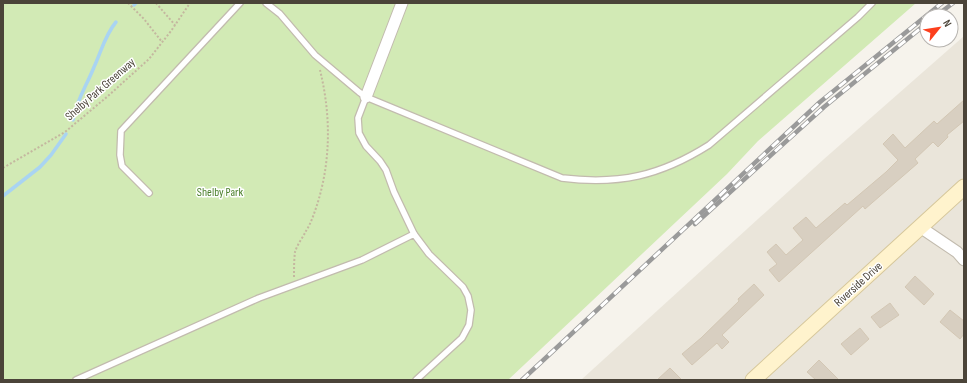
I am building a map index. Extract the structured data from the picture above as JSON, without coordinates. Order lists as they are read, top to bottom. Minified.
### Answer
{"streets":{"street":["Riverside Drive"],"path":["Shelby Park Greenway"]},"parks":["Shelby Park"],"north":"top right"}
